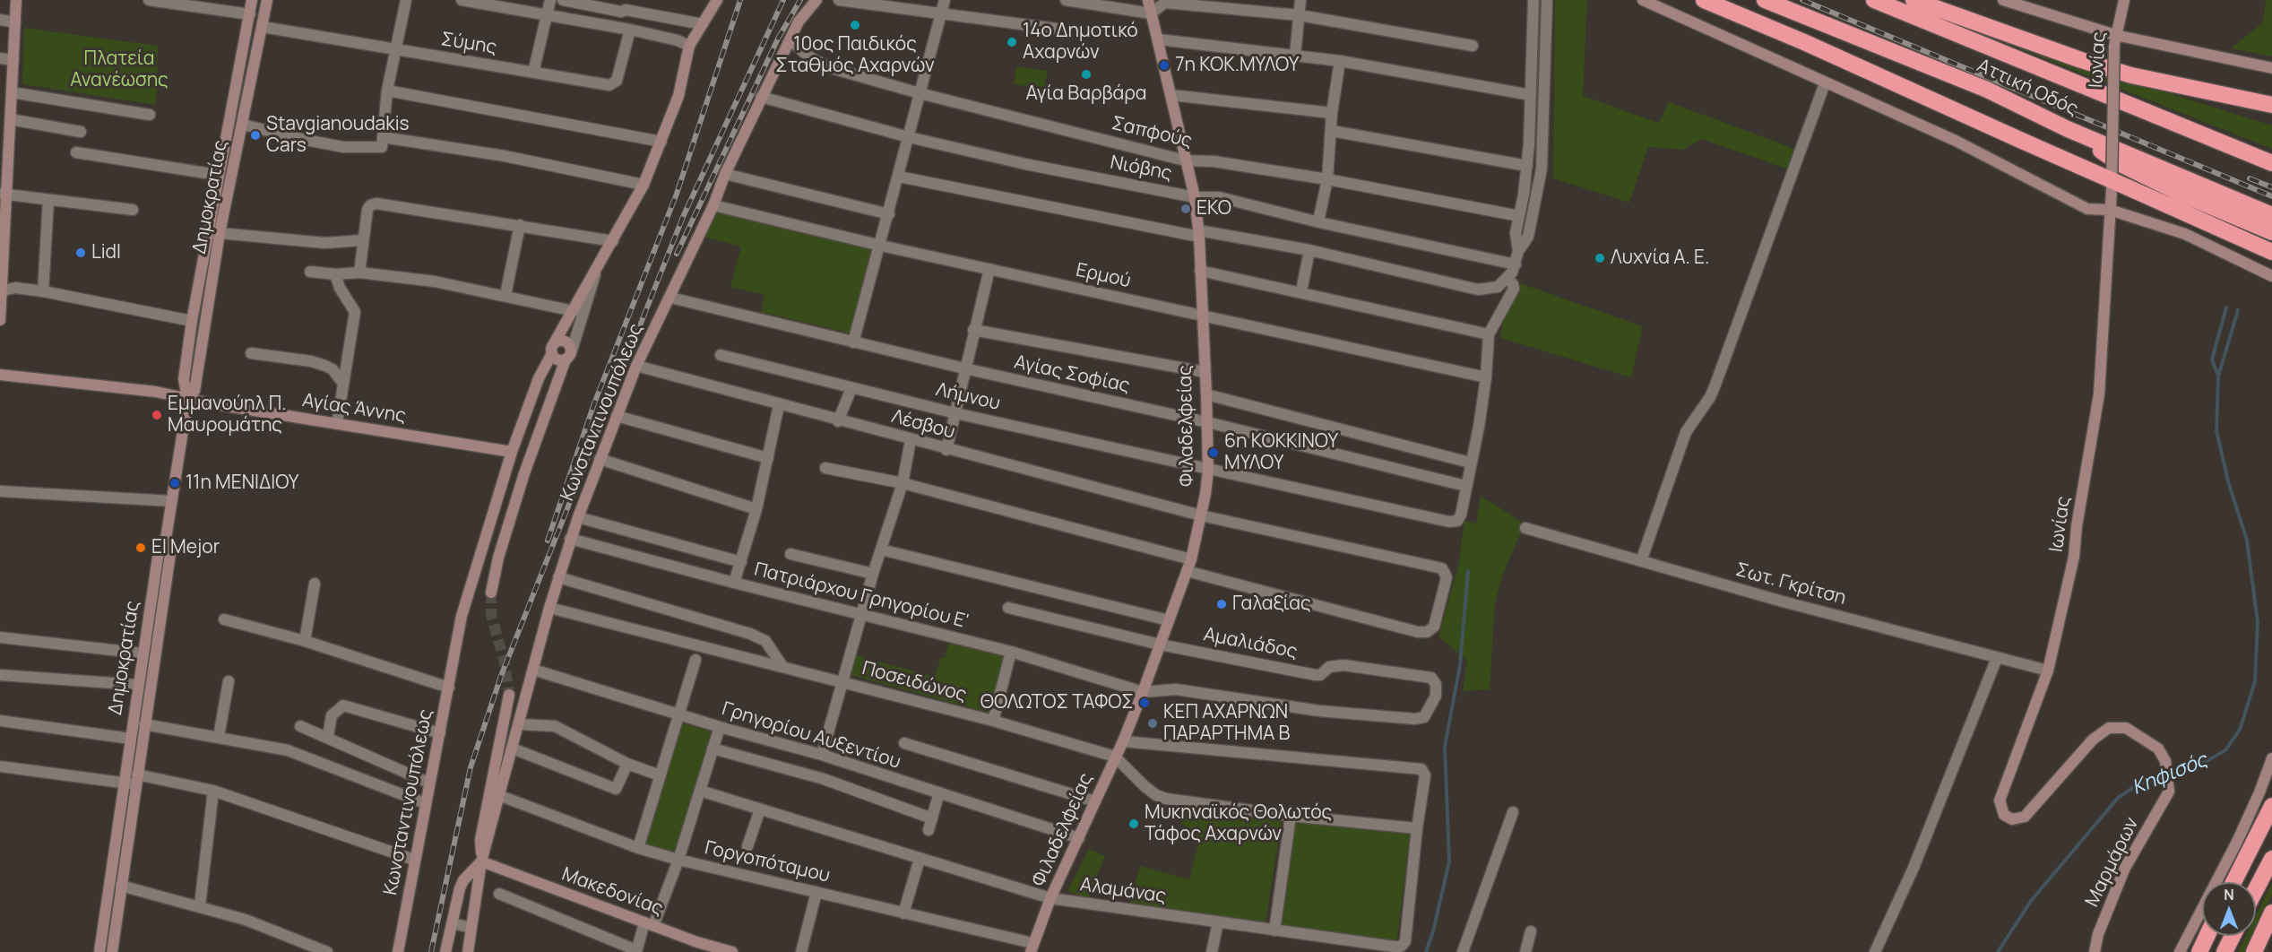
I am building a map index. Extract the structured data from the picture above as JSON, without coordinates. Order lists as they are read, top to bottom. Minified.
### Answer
{"streets":{"highway":["Αττική Οδός"],"street":["Σύμης","Ιωνίας","Σαπφούς","Νιόβης","Δημοκρατίας","Ερμού","Αγίας Σοφίας","Λήμνου","Αγίας Άννης","Κωνσταντινουπόλεως","Λέσβου","Φιλαδελφείας","Σωτ. Γκρίτση","Πατριάρχου Γρηγορίου E'","Αμαλιάδος","Ποσειδώνος","Γρηγορίου Αυξεντίου","Γοργοπόταμου","Μαρμάρων","Αλαμάνας","Μακεδονίας"]},"crossings":[["Σύμης","Δημοκρατίας"],["Ιωνίας","Σωτ. Γκρίτση"],["Ιωνίας","Μαρμάρων"],["Σαπφούς","Κωνσταντινουπόλεως"],["Σαπφούς","Φιλαδελφείας"],["Νιόβης","Κωνσταντινουπόλεως"],["Νιόβης","Φιλαδελφείας"],["Δημοκρατίας","Αγίας Άννης"],["Ερμού","Κωνσταντινουπόλεως"],["Ερμού","Φιλαδελφείας"],["Αγίας Σοφίας","Λήμνου"],["Αγίας Σοφίας","Κωνσταντινουπόλεως"],["Αγίας Σοφίας","Φιλαδελφείας"],["Λήμνου","Φιλαδελφείας"],["Αγίας Άννης","Κωνσταντινουπόλεως"],["Κωνσταντινουπόλεως","Λέσβου"],["Κωνσταντινουπόλεως","Πατριάρχου Γρηγορίου E'"],["Κωνσταντινουπόλεως","Ποσειδώνος"],["Κωνσταντινουπόλεως","Γρηγορίου Αυξεντίου"],["Κωνσταντινουπόλεως","Γοργοπόταμου"],["Κωνσταντινουπόλεως","Μακεδονίας"],["Λέσβου","Φιλαδελφείας"],["Φιλαδελφείας","Πατριάρχου Γρηγορίου E'"],["Φιλαδελφείας","Αμαλιάδος"],["Φιλαδελφείας","Ποσειδώνος"],["Φιλαδελφείας","Γρηγορίου Αυξεντίου"],["Φιλαδελφείας","Γοργοπόταμου"],["Φιλαδελφείας","Αλαμάνας"],["Πατριάρχου Γρηγορίου E'","Αμαλιάδος"],["Ποσειδώνος","Αλαμάνας"]],"water":["Κηφισός"],"parks":["Πλατεία Ανανέωσης"],"places":["10ος Παιδικός Σταθμός Αχαρνών","14ο Δημοτικό Αχαρνών","7η ΚΟΚ.ΜΥΛΟΥ","Αγία Βαρβάρα","Stavgianoudakis Cars","EKO","Lidl","Λυχνία A. E.","Εμμανούηλ Π. Μαυρομάτης","6η ΚΟΚΚΙΝΟΥ ΜΥΛΟΥ","11η ΜΕΝΙΔΙΟΥ","El Mejor","Γαλαξίας","ΘΟΛΩΤΟΣ ΤΑΦΟΣ","ΚΕΠ ΑΧΑΡΝΩΝ ΠΑΡΑΡΤΗΜΑ Β","Μυκηναϊκός Θολωτός Τάφος Αχαρνών"],"north":"top"}
